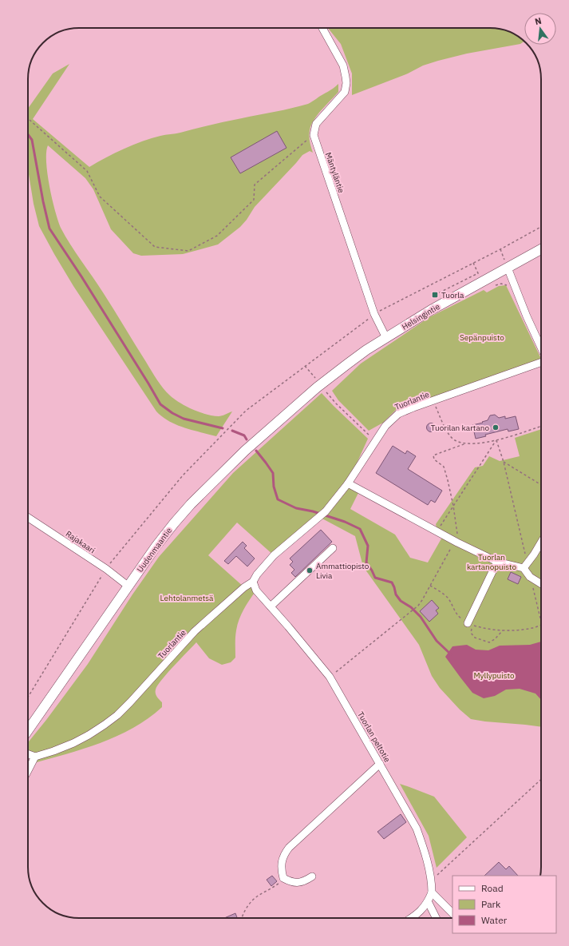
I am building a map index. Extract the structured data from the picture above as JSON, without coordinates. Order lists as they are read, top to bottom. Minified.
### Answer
{"streets":{"main road":["Helsingintie","Uudenmaantie"],"street":["Mäntyläntie","Tuorlantie","Rajakaari","Tuorlan peltotie"]},"crossings":[["Mäntyläntie","Helsingintie"],["Helsingintie","Tuorlantie"],["Helsingintie","Uudenmaantie"],["Tuorlantie","Tuorlan peltotie"],["Rajakaari","Uudenmaantie"]],"parks":["Sepänpuisto","Tuorlan kartanopuisto","Lehtolanmetsä","Myllypuisto"],"places":{"transit":["Tuorla"],"other":["Tuorilan kartano","Ammattiopisto Livia"]},"legend":["Road","Park","Water"],"north":"top"}
